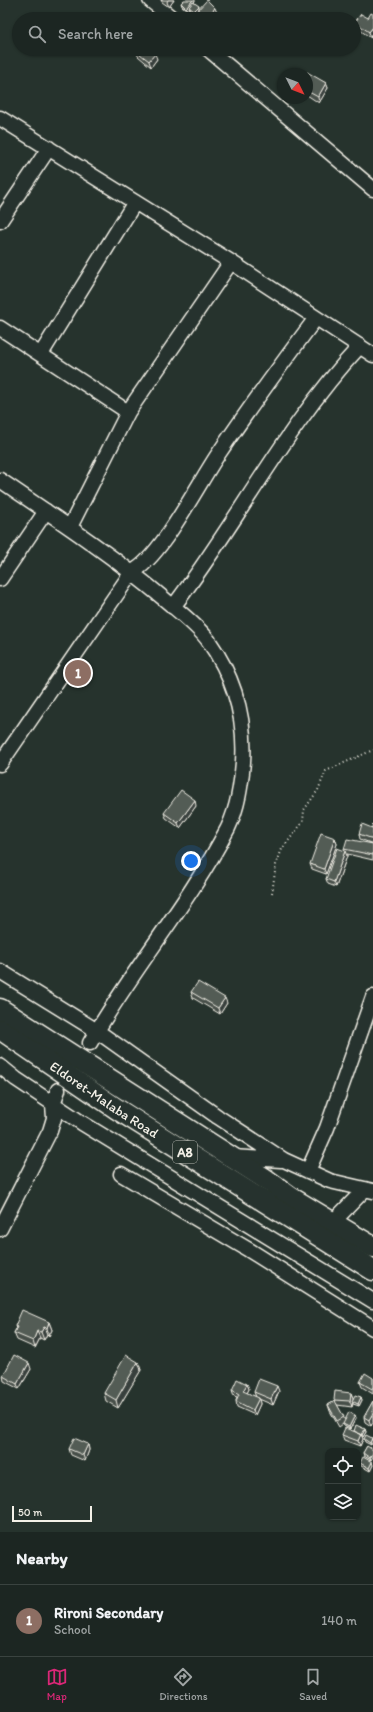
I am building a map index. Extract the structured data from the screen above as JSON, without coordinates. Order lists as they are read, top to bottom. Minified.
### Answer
{"streets":{"highway":["Eldoret-Malaba Road","A8"]},"scale_bar":"50 m","north":"bottom right","page":{"search":"Search here","pins":"1","scale":"50 m","heading":"Nearby","list":[{"mark":"1","name":"Rironi Secondary","note":"School","value":"140 m"}],"nav":["Map","Directions","Saved"]}}
